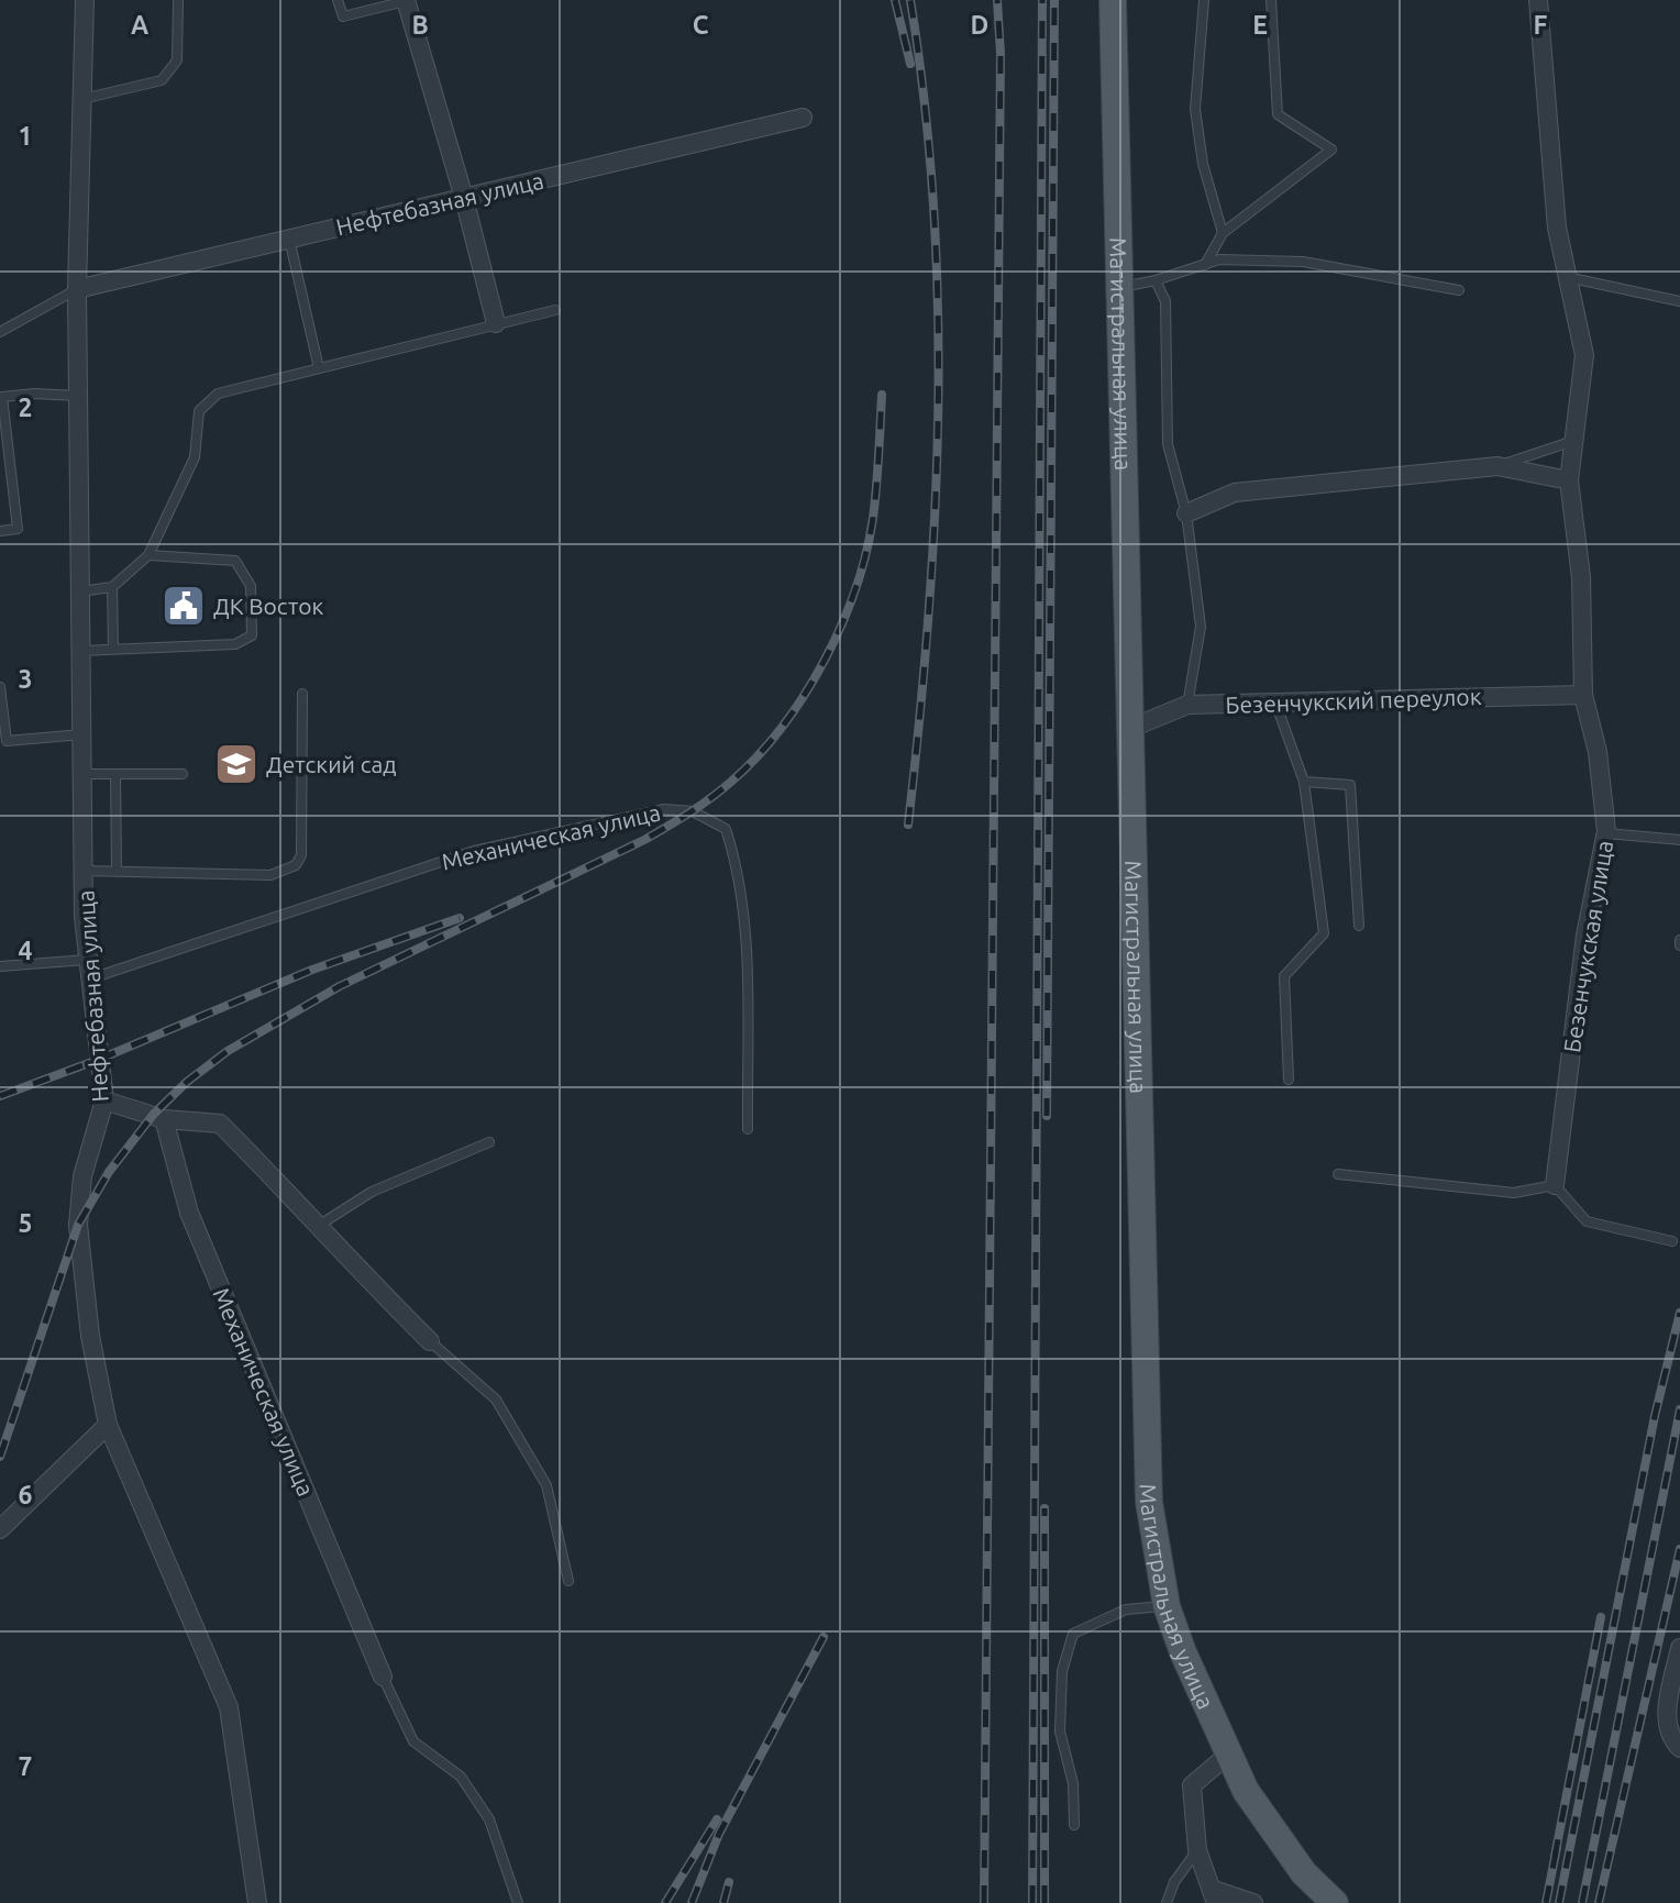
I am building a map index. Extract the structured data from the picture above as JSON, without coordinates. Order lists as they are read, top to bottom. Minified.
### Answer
{"streets":{"main road":["Магистральная улица"],"street":["Нефтебазная улица","Безенчукский переулок","Механическая улица","Безенчукская улица"]},"crossings":[["Нефтебазная улица","Механическая улица"],["Магистральная улица","Безенчукский переулок"],["Безенчукский переулок","Безенчукская улица"]],"places":{"public building":["ДК Восток"],"school or university":["Детский сад"]},"grid":{"columns":["A","B","C","D","E","F"],"rows":["1","2","3","4","5","6","7"]}}
